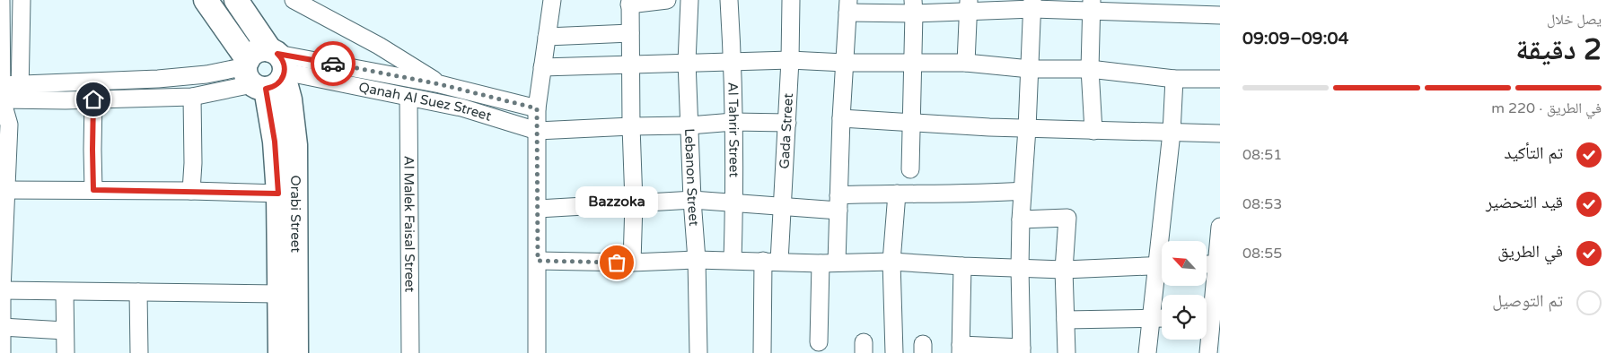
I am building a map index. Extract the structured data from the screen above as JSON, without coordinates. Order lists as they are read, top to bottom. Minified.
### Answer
{"streets":{"main road":["Orabi Street"],"street":["Qanah Al Suez Street","Al Tahrir Street","Gada Street","Lebanon Street","Al Malek Faisal Street"]},"crossings":[["Qanah Al Suez Street","Orabi Street"],["Qanah Al Suez Street","Al Malek Faisal Street"]],"places":["Bazzoka"],"north":"top left","page":{"heading":["2 دقيقة","يصل خلال","09:04–09:09"],"bar":"في الطريق · 220 m","list":[["تم التأكيد","08:51"],["قيد التحضير","08:53"],["في الطريق","08:55"],"تم التوصيل"],"bubble":"Bazzoka"}}
